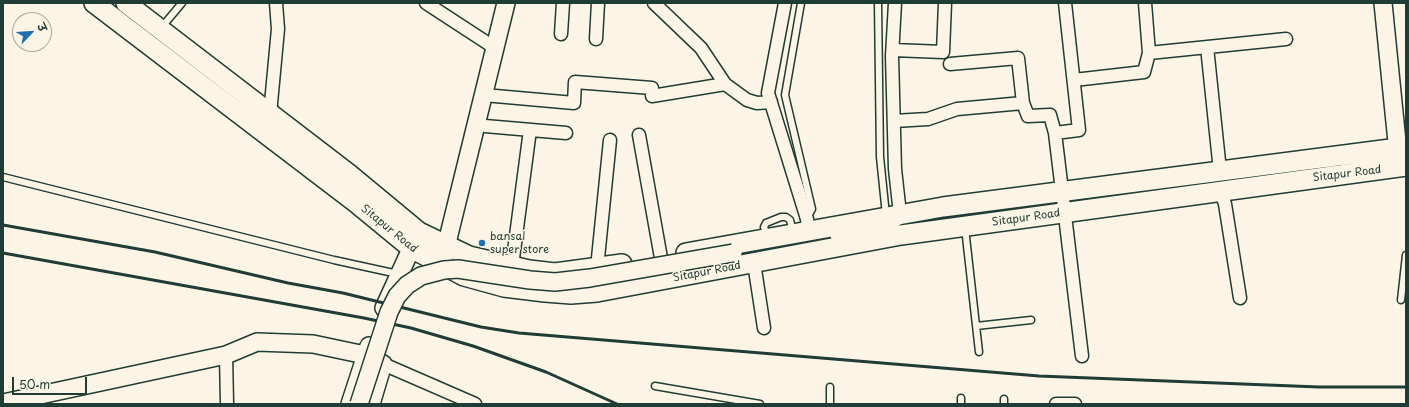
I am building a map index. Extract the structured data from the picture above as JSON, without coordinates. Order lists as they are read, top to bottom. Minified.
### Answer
{"streets":{"main road":["Sitapur Road"]},"places":["bansal super store"],"scale_bar":"50 m","north":"top right"}
